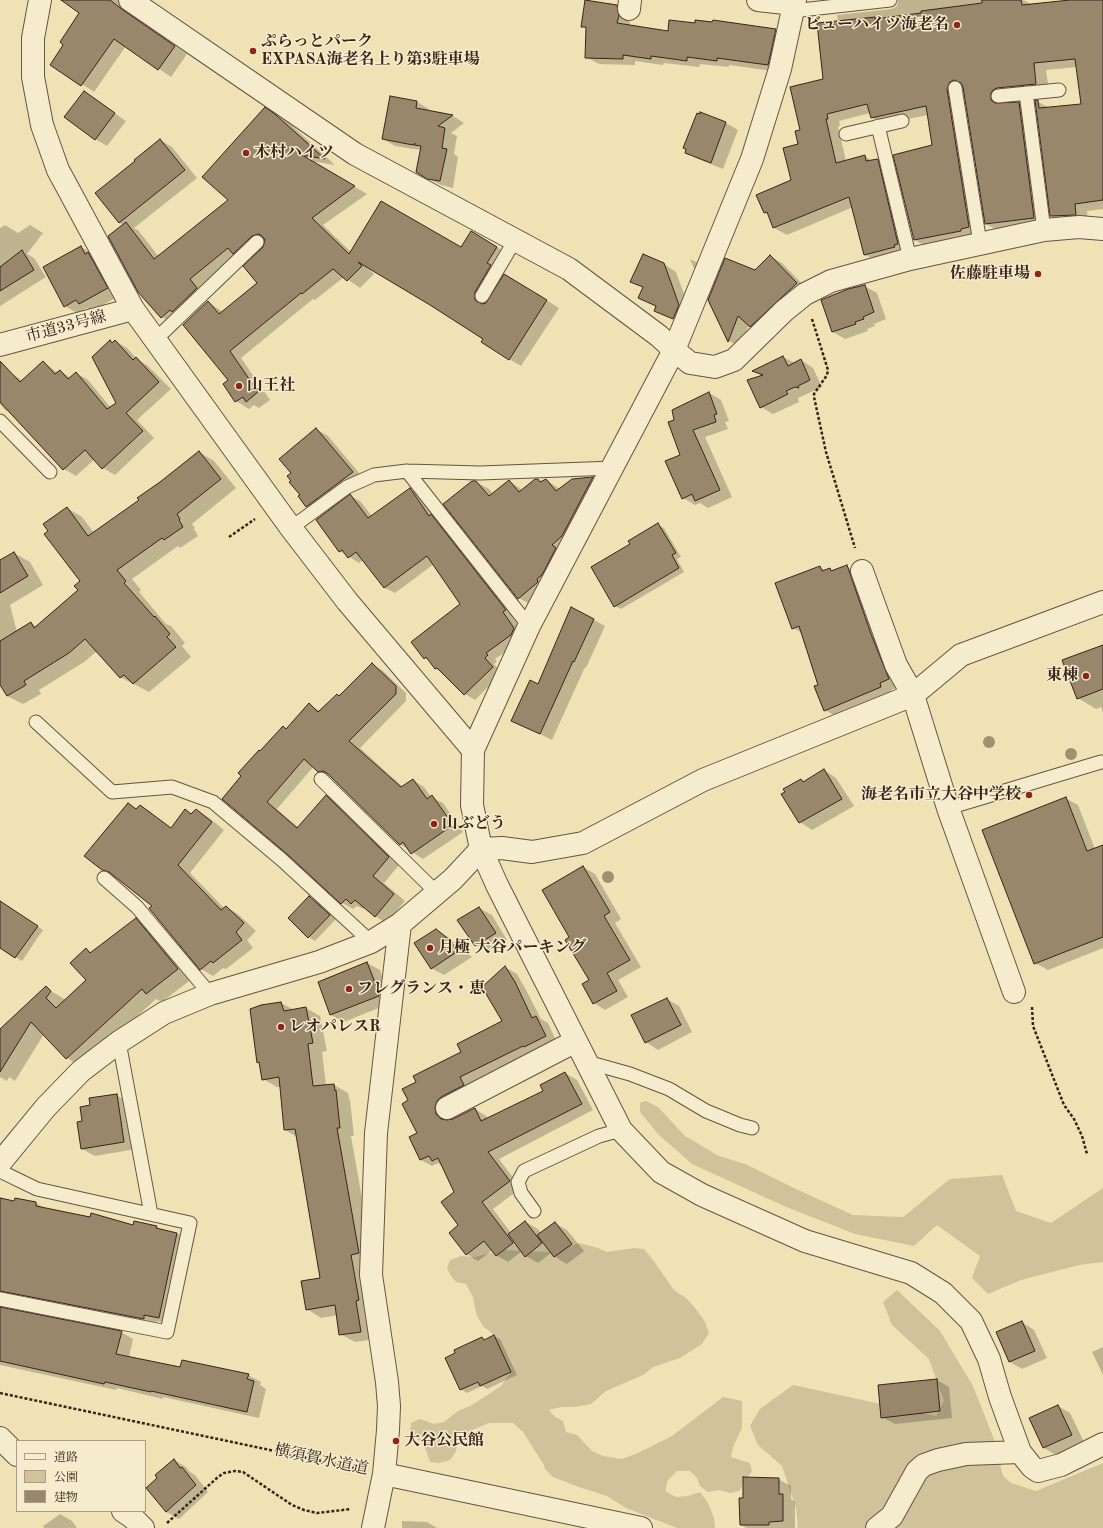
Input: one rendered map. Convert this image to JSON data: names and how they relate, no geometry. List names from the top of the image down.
{
  "streets": {
    "street": ["市道33号線", "横須賀水道道"]
  },
  "places": [
    "ビューハイツ海老名",
    "ぷらっとパーク EXPASA海老名上り第3駐車場",
    "木村ハイツ",
    "佐藤駐車場",
    "山王社",
    "東棟",
    "海老名市立大谷中学校",
    "山ぶどう",
    "月極 大谷パーキング",
    "フレグランス・恵",
    "レオパレスR",
    "大谷公民館"
  ],
  "legend": ["道路", "公園", "建物"]
}
